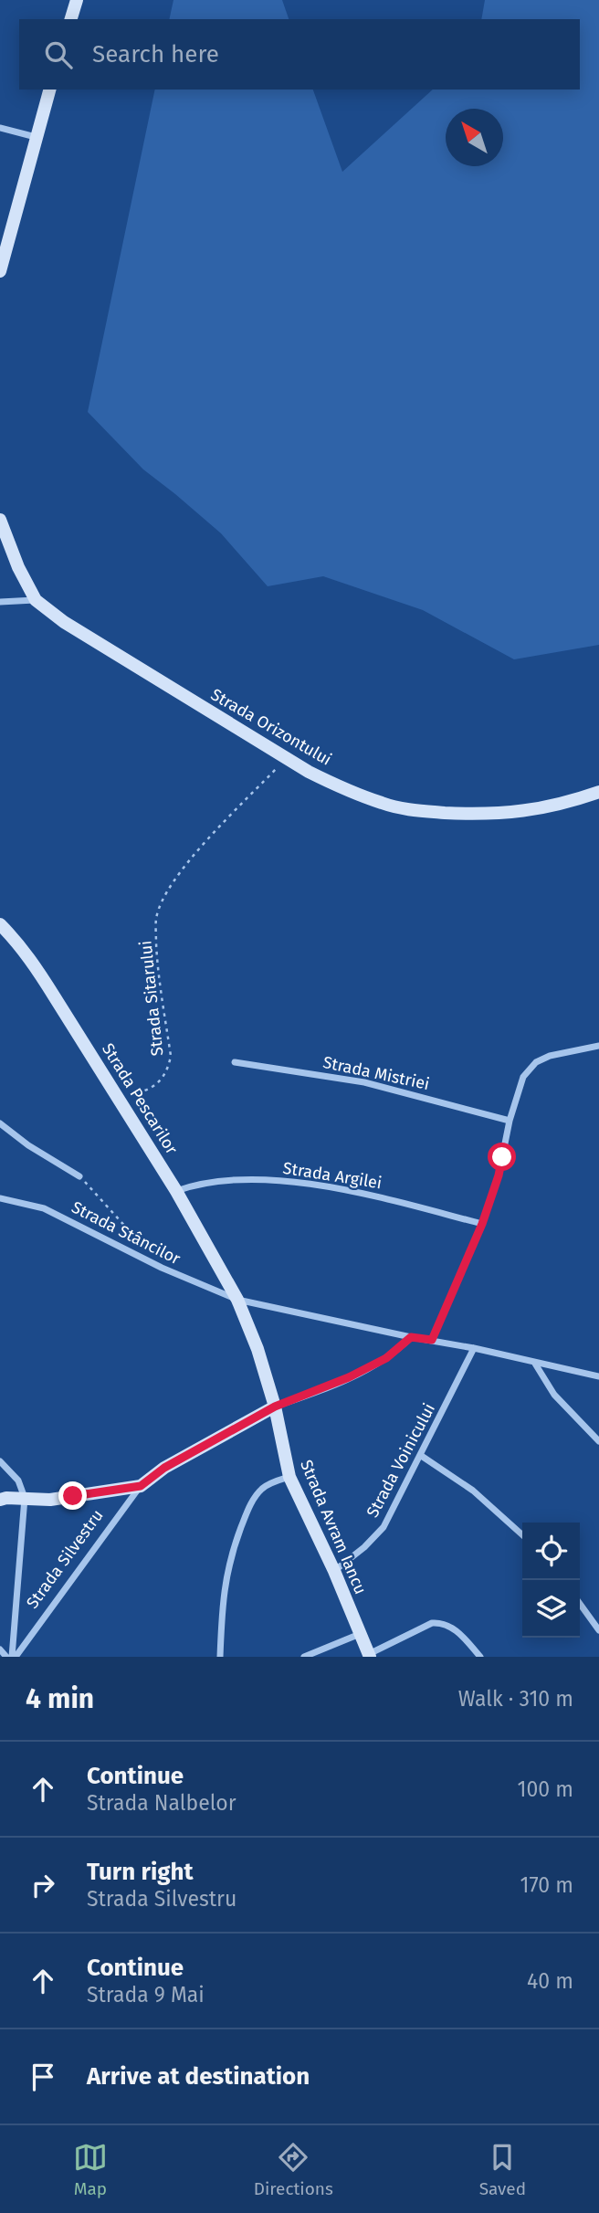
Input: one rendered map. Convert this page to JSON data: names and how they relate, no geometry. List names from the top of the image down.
{
  "streets": {
    "street": [
      "Strada Orizontului",
      "Strada Mistriei",
      "Strada Pescarilor",
      "Strada Argilei",
      "Strada Stâncilor",
      "Strada Voinicului",
      "Strada Avram Iancu",
      "Strada Silvestru"
    ],
    "path": ["Strada Sitarului"]
  },
  "crossings": [
    ["Strada Orizontului", "Strada Sitarului"],
    ["Strada Sitarului", "Strada Pescarilor"],
    ["Strada Pescarilor", "Strada Argilei"],
    ["Strada Pescarilor", "Strada Stâncilor"],
    ["Strada Pescarilor", "Strada Avram Iancu"],
    ["Strada Stâncilor", "Strada Voinicului"],
    ["Strada Stâncilor", "Strada Avram Iancu"],
    ["Strada Stâncilor", "Strada Silvestru"],
    ["Strada Voinicului", "Strada Avram Iancu"],
    ["Strada Avram Iancu", "Strada Silvestru"]
  ],
  "north": "top left",
  "page": {
    "search": "Search here",
    "heading": ["4 min", "Walk · 310 m"],
    "list": [
      ["Continue", "Strada Nalbelor", "100 m"],
      ["Turn right", "Strada Silvestru", "170 m"],
      ["Continue", "Strada 9 Mai", "40 m"],
      "Arrive at destination"
    ],
    "nav": ["Map", "Directions", "Saved"]
  }
}
